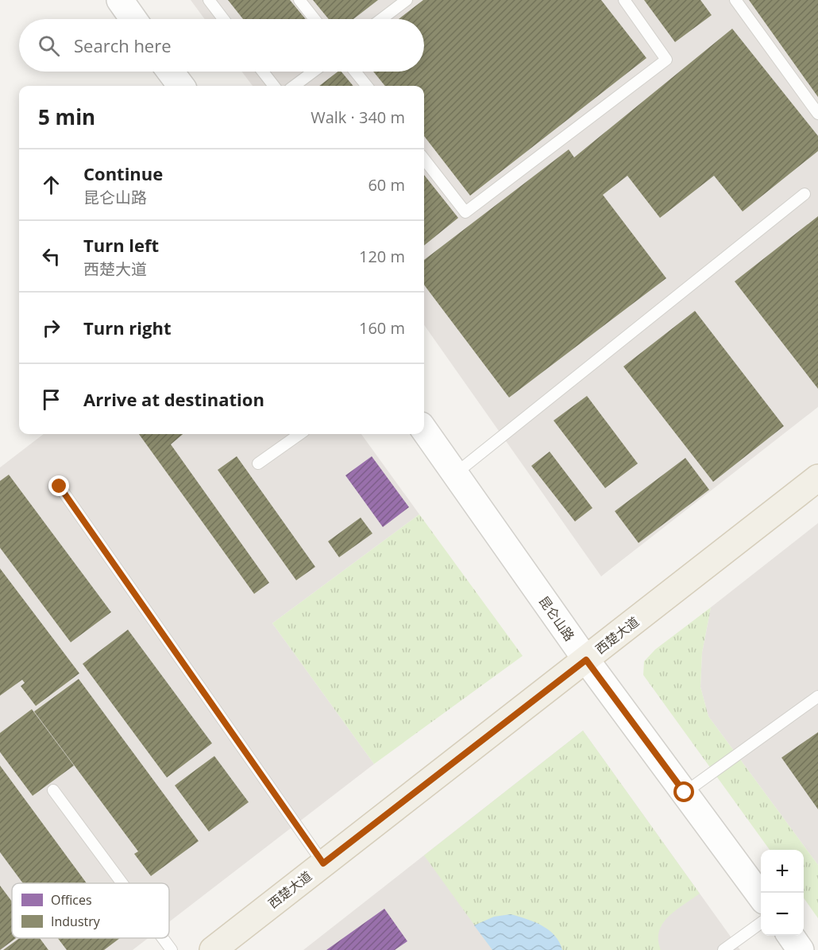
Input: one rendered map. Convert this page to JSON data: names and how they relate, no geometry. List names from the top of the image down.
{
  "streets": {
    "main road": ["西楚大道"],
    "street": ["昆仑山路"]
  },
  "crossings": [
    ["昆仑山路", "西楚大道"]
  ],
  "legend": ["Offices", "Industry"],
  "page": {
    "search": "Search here",
    "heading": ["5 min", "Walk · 340 m"],
    "list": [
      ["Continue", "昆仑山路", "60 m"],
      ["Turn left", "西楚大道", "120 m"],
      ["Turn right", "160 m"],
      "Arrive at destination"
    ],
    "map_buttons": ["+", "−"]
  }
}
